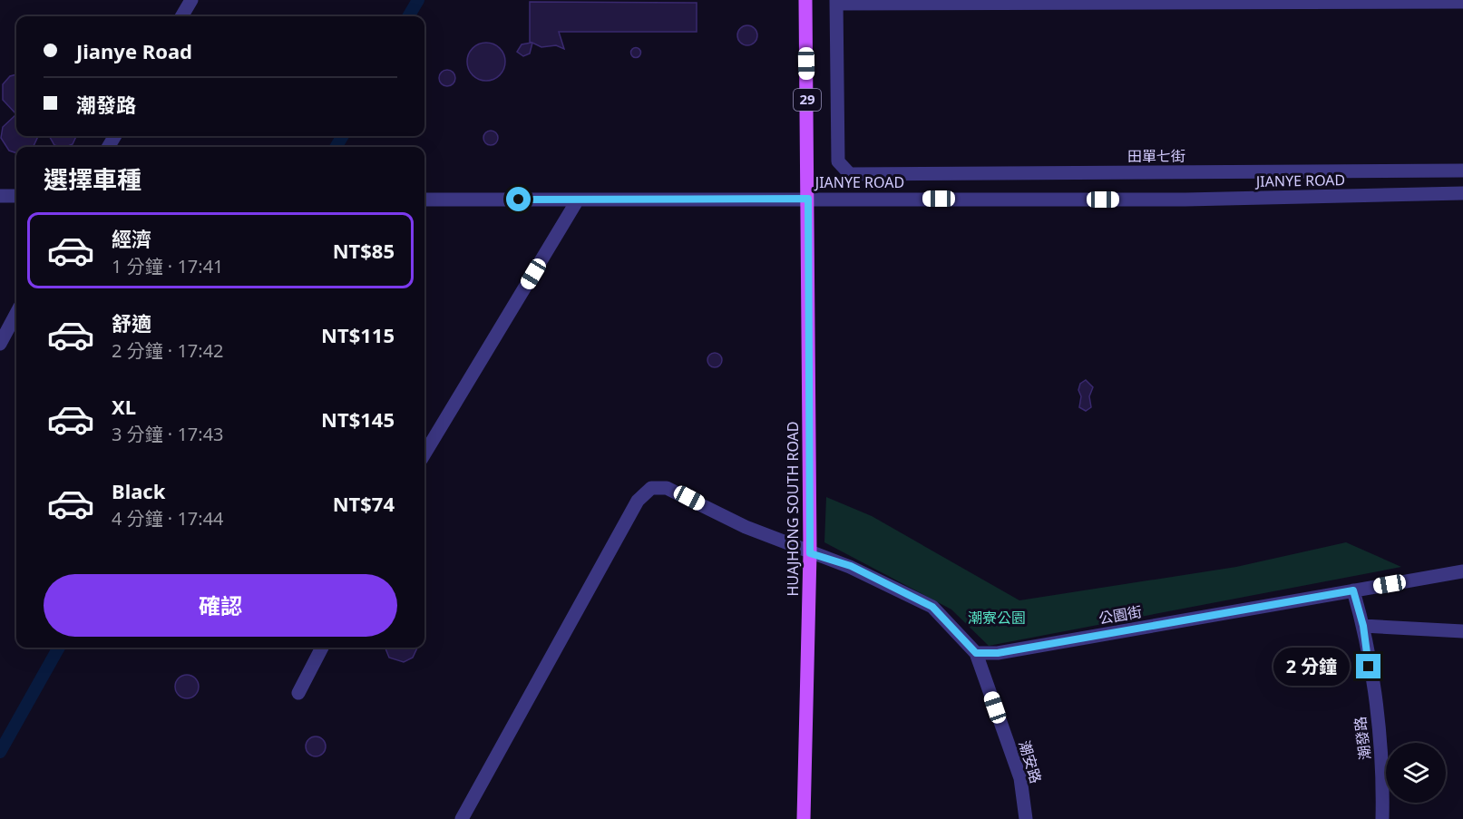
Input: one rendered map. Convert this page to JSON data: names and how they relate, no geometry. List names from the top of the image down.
{
  "streets": {
    "main road": ["29", "HUAJHONG SOUTH ROAD"],
    "street": [
      "田單七街",
      "JIANYE ROAD",
      "公園街",
      "潮發路",
      "潮安路"
    ]
  },
  "crossings": [
    ["29", "JIANYE ROAD"],
    ["29", "HUAJHONG SOUTH ROAD"],
    ["JIANYE ROAD", "HUAJHONG SOUTH ROAD"],
    ["公園街", "潮發路"],
    ["公園街", "潮安路"]
  ],
  "parks": ["潮寮公園"],
  "page": {
    "banner": ["Jianye Road", "潮發路"],
    "heading": "選擇車種",
    "list": [
      {
        "name": "經濟",
        "note": "1 分鐘 · 17:41",
        "value": "NT$85"
      },
      {
        "name": "舒適",
        "note": "2 分鐘 · 17:42",
        "value": "NT$115"
      },
      {
        "name": "XL",
        "note": "3 分鐘 · 17:43",
        "value": "NT$145"
      },
      {
        "name": "Black",
        "note": "4 分鐘 · 17:44",
        "value": "NT$74"
      }
    ],
    "buttons": "確認",
    "bubble": "2 分鐘"
  }
}
